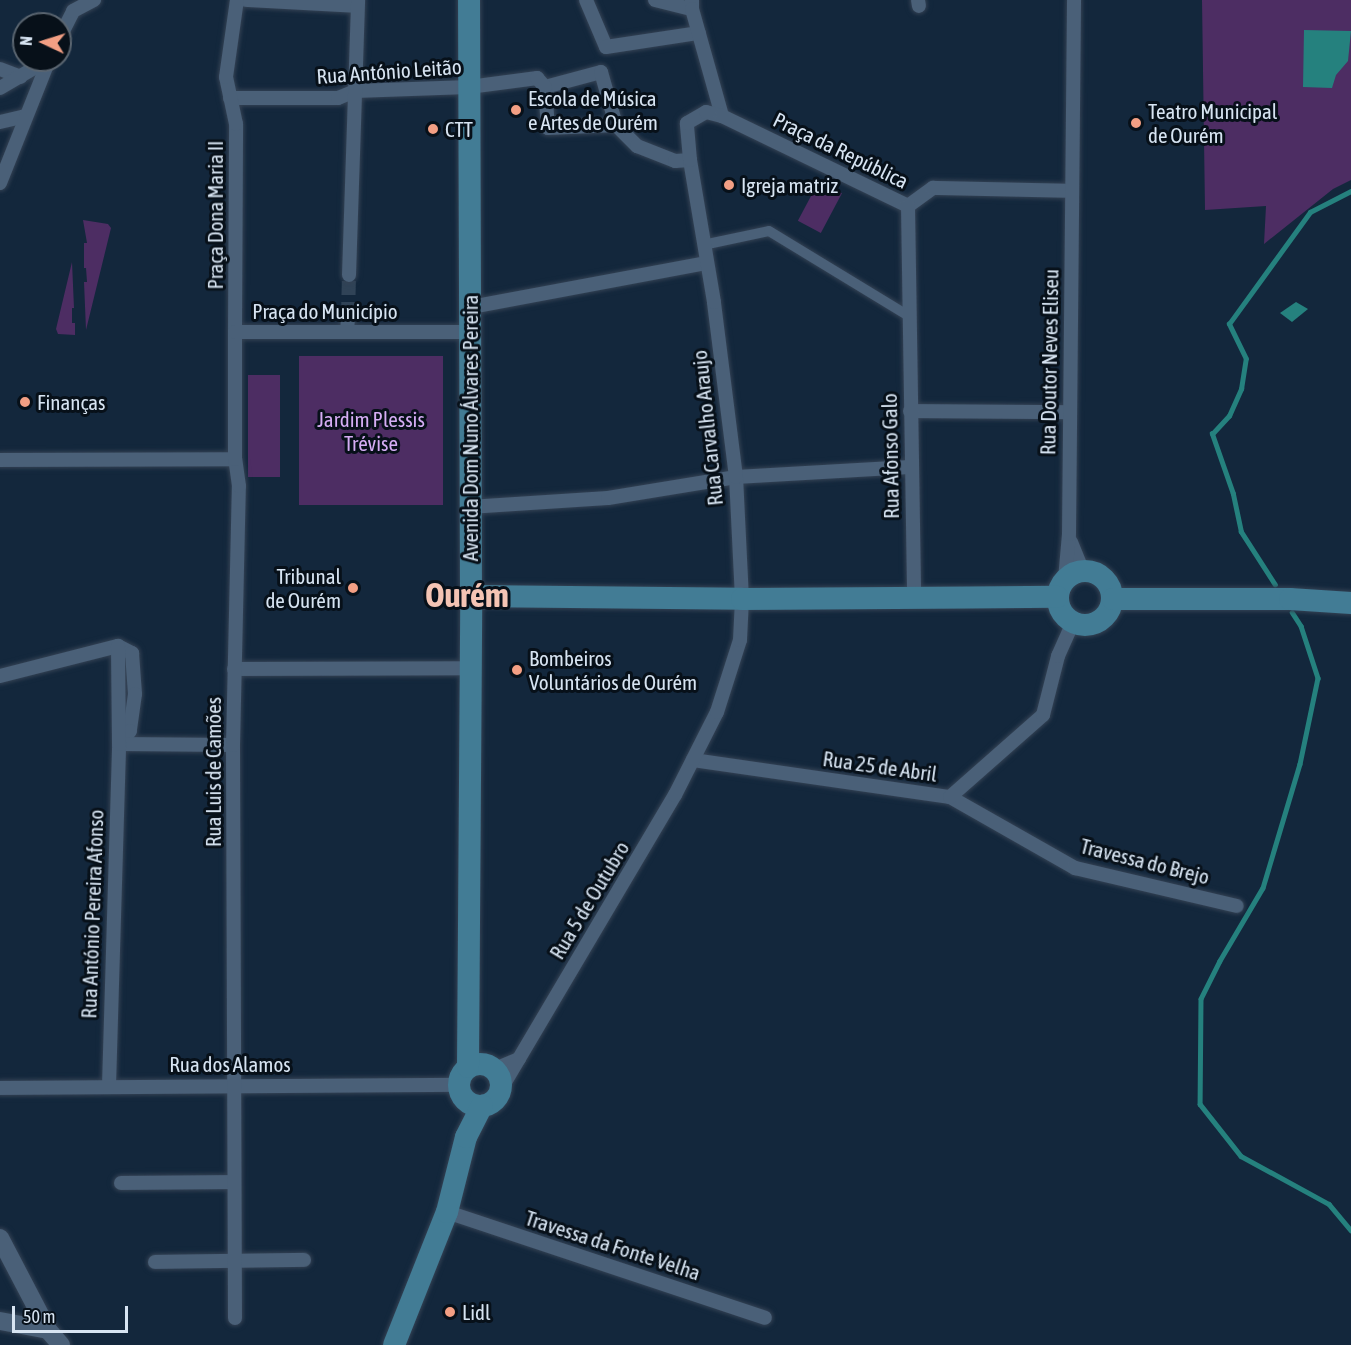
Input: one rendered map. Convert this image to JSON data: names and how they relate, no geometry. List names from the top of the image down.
{
  "streets": {
    "main road": ["Avenida Dom Nuno Álvares Pereira"],
    "street": [
      "Rua António Leitão",
      "Praça da República",
      "Praça Dona Maria II",
      "Praça do Município",
      "Rua Doutor Neves Eliseu",
      "Rua Carvalho Araujo",
      "Rua Afonso Galo",
      "Rua 25 de Abril",
      "Rua Luis de Camões",
      "Travessa do Brejo",
      "Rua 5 de Outubro",
      "Rua António Pereira Afonso",
      "Rua dos Alamos",
      "Travessa da Fonte Velha"
    ]
  },
  "crossings": [
    ["Rua António Leitão", "Praça Dona Maria II"],
    ["Rua António Leitão", "Avenida Dom Nuno Álvares Pereira"],
    ["Praça da República", "Rua Carvalho Araujo"],
    ["Praça da República", "Rua Afonso Galo"],
    ["Praça Dona Maria II", "Praça do Município"],
    ["Praça do Município", "Avenida Dom Nuno Álvares Pereira"],
    ["Praça do Município", "Rua Luis de Camões"],
    ["Rua Doutor Neves Eliseu", "Rua 25 de Abril"],
    ["Avenida Dom Nuno Álvares Pereira", "Rua 5 de Outubro"],
    ["Avenida Dom Nuno Álvares Pereira", "Rua dos Alamos"],
    ["Rua Carvalho Araujo", "Rua 25 de Abril"],
    ["Rua Carvalho Araujo", "Rua 5 de Outubro"],
    ["Rua 25 de Abril", "Travessa do Brejo"],
    ["Rua 25 de Abril", "Rua 5 de Outubro"],
    ["Rua Luis de Camões", "Rua dos Alamos"],
    ["Rua 5 de Outubro", "Rua dos Alamos"],
    ["Rua António Pereira Afonso", "Rua dos Alamos"]
  ],
  "districts": ["Ourém"],
  "parks": ["Jardim Plessis Trévise"],
  "places": [
    "Escola de Música e Artes de Ourém",
    "Teatro Municipal de Ourém",
    "CTT",
    "Igreja matriz",
    "Finanças",
    "Tribunal de Ourém",
    "Bombeiros Voluntários de Ourém",
    "Lidl"
  ],
  "scale_bar": "50 m",
  "north": "left"
}
